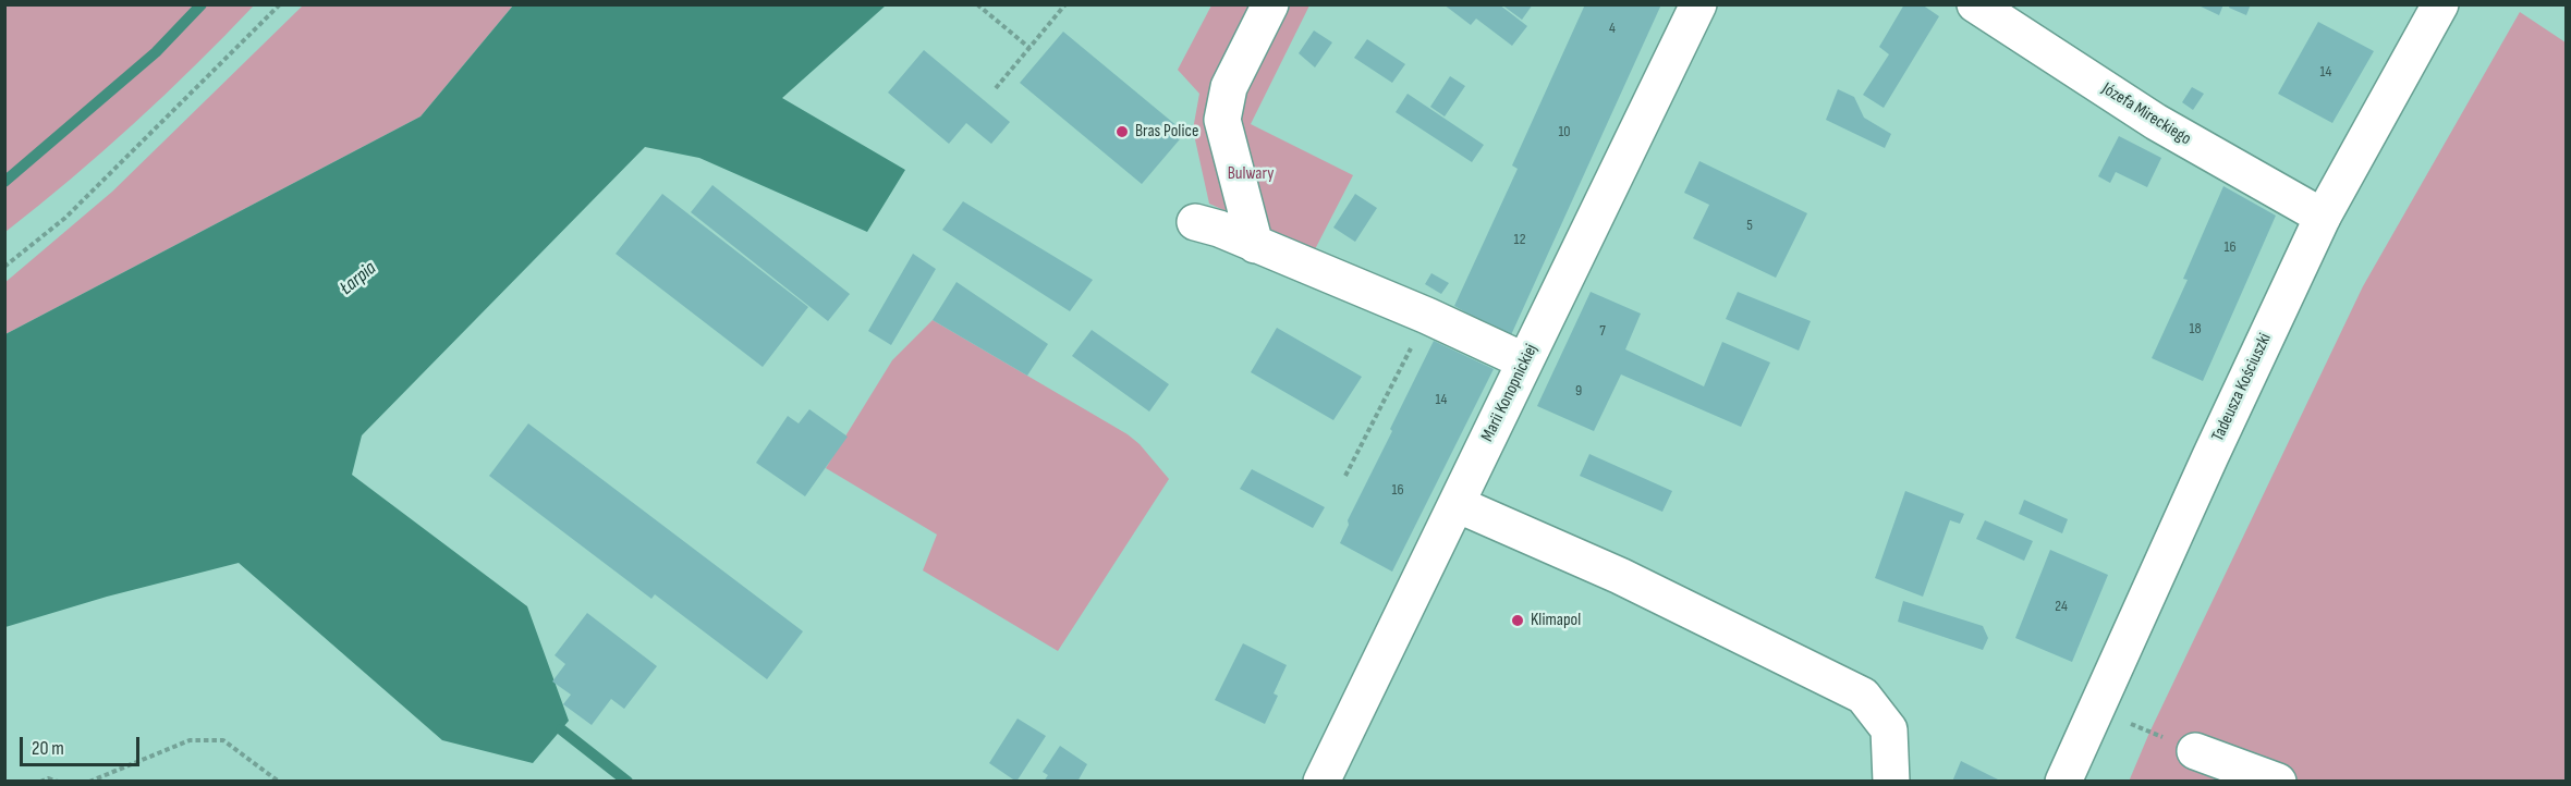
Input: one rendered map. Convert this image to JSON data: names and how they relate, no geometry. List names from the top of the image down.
{
  "streets": {
    "street": ["Józefa Mireckiego", "Tadeusza Kościuszki", "Marii Konopnickiej"]
  },
  "crossings": [
    ["Józefa Mireckiego", "Tadeusza Kościuszki"]
  ],
  "water": ["Łarpia"],
  "parks": ["Bulwary"],
  "places": ["Bras Police", "Klimapol"],
  "house_numbers": [
    "4",
    "14",
    "10",
    "5",
    "12",
    "16",
    "18",
    "7",
    "9",
    "14",
    "16",
    "24"
  ],
  "scale_bar": "20 m"
}
